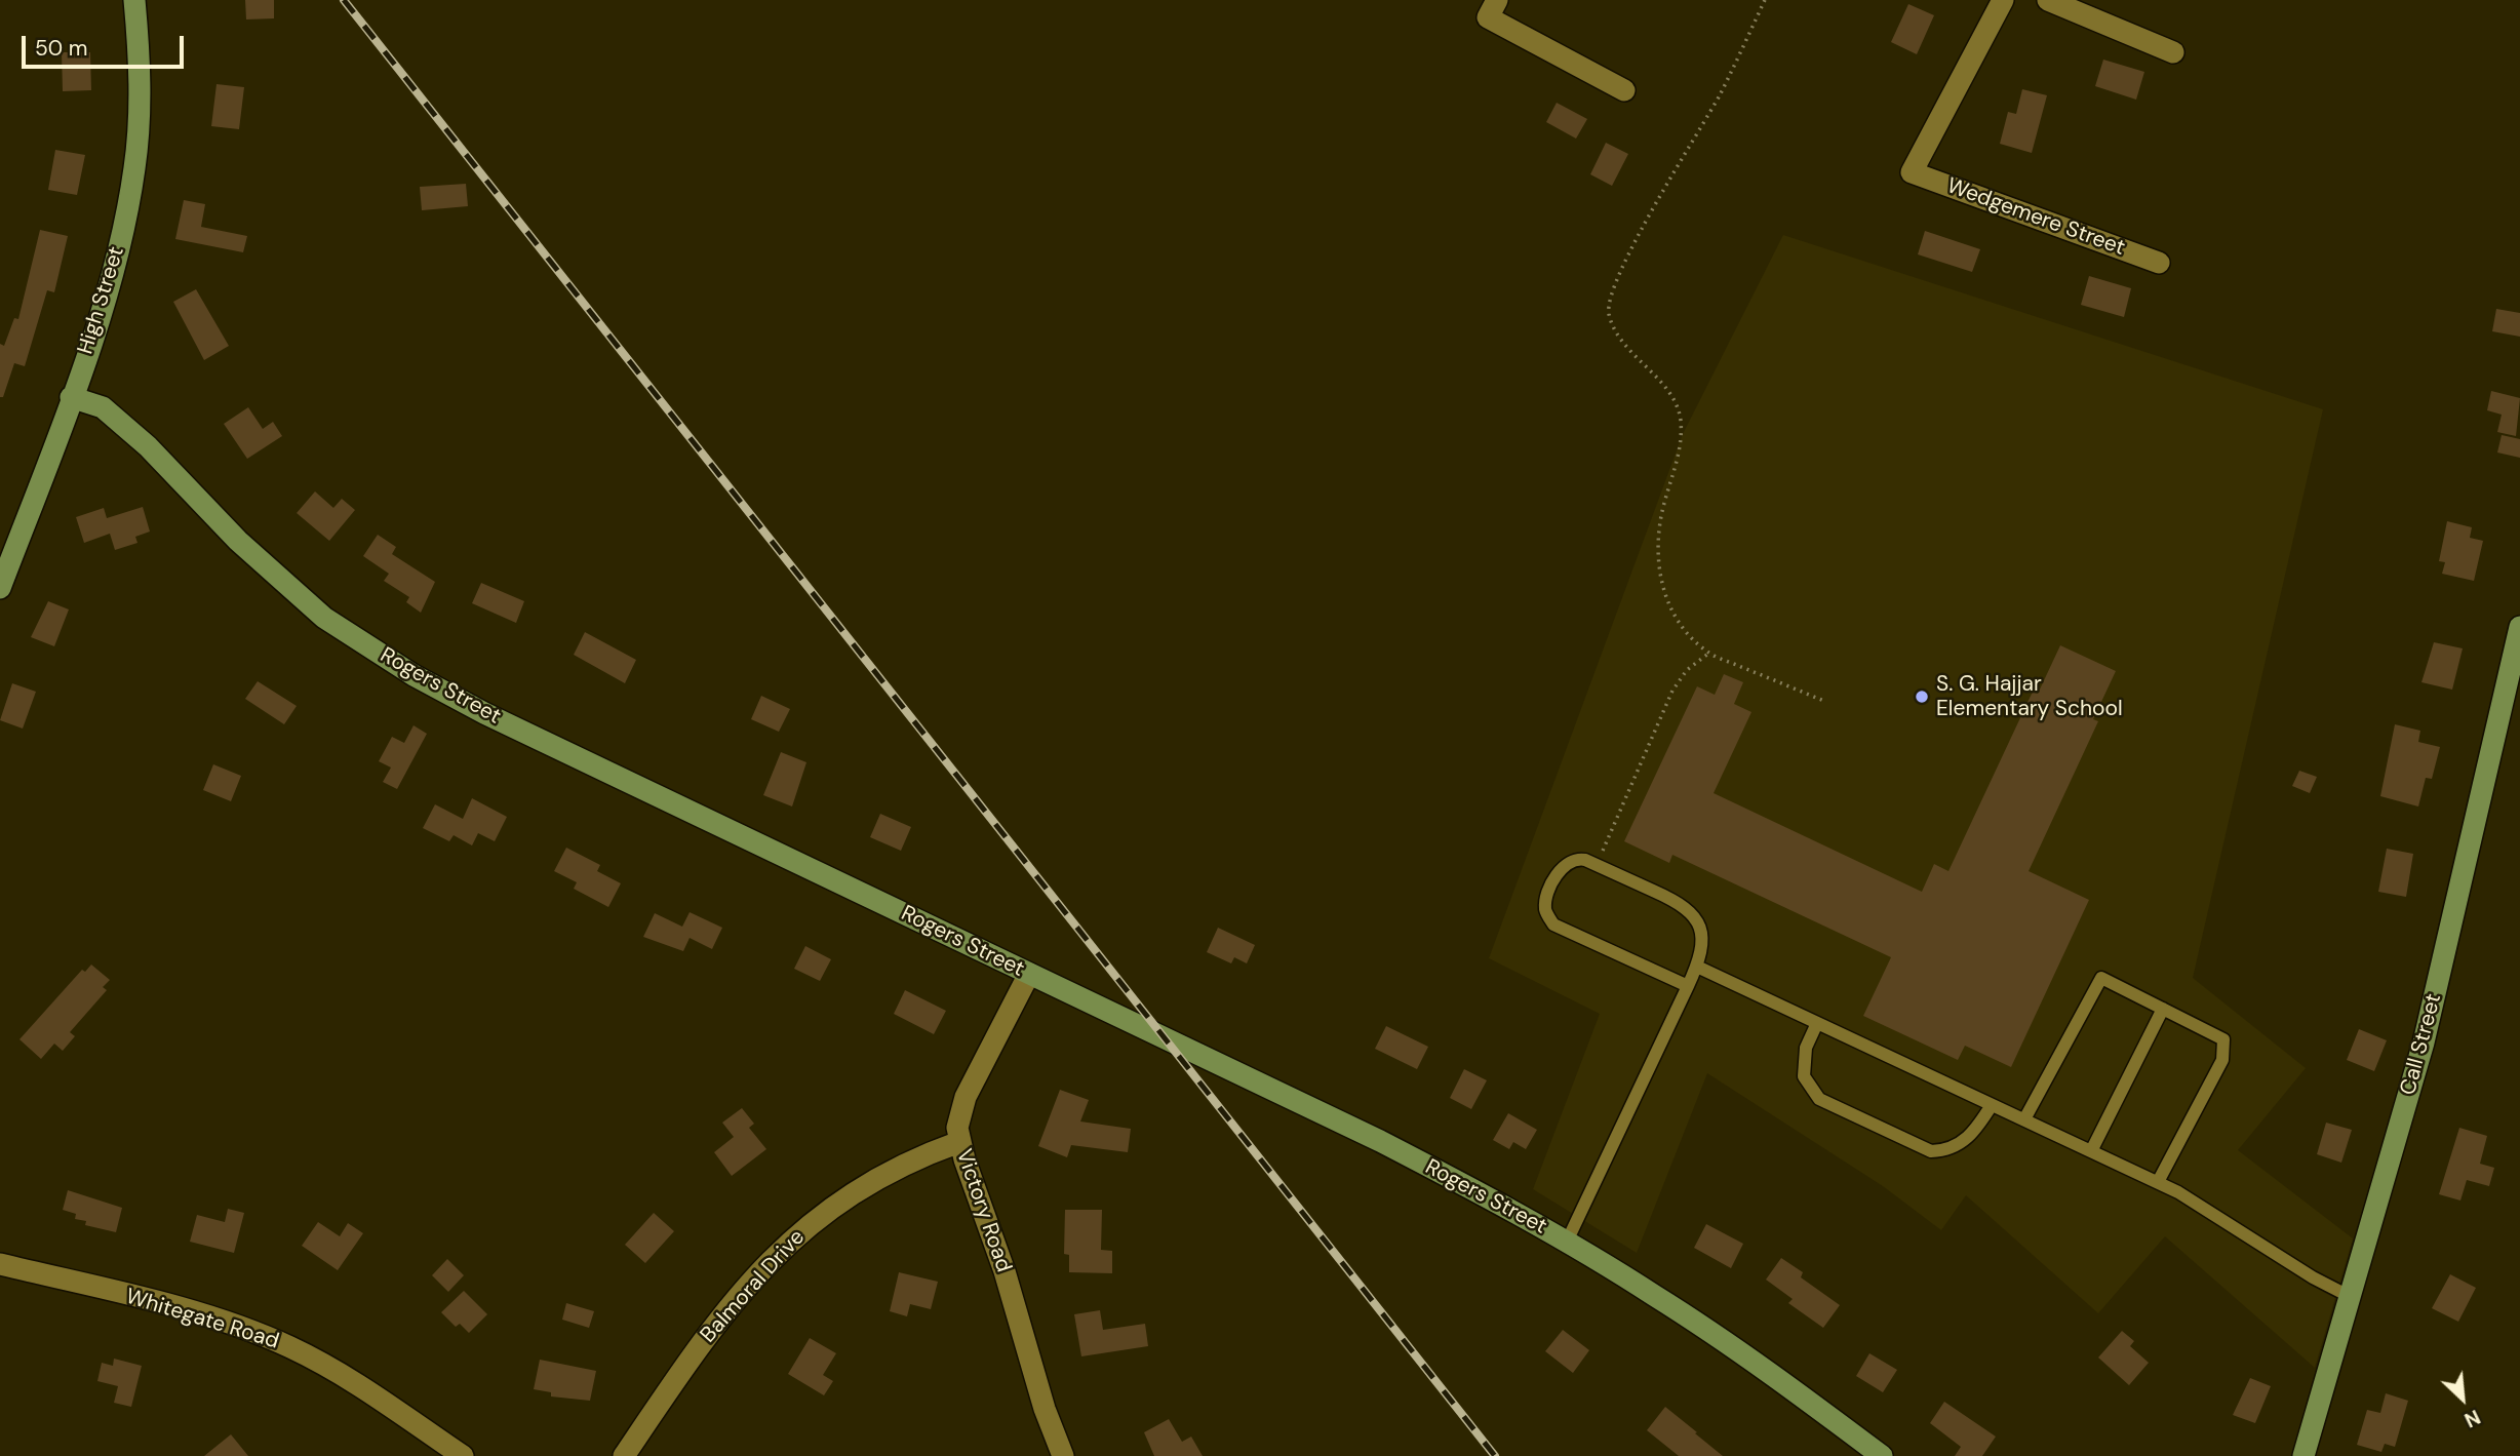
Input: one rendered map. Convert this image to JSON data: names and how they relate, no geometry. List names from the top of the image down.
{
  "streets": {
    "main road": ["High Street", "Rogers Street", "Call Street"],
    "street": [
      "Wedgemere Street",
      "Victory Road",
      "Balmoral Drive",
      "Whitegate Road"
    ]
  },
  "crossings": [
    ["High Street", "Rogers Street"],
    ["Rogers Street", "Victory Road"],
    ["Victory Road", "Balmoral Drive"]
  ],
  "places": ["S. G. Hajjar Elementary School"],
  "scale_bar": "50 m",
  "north": "bottom right"
}
